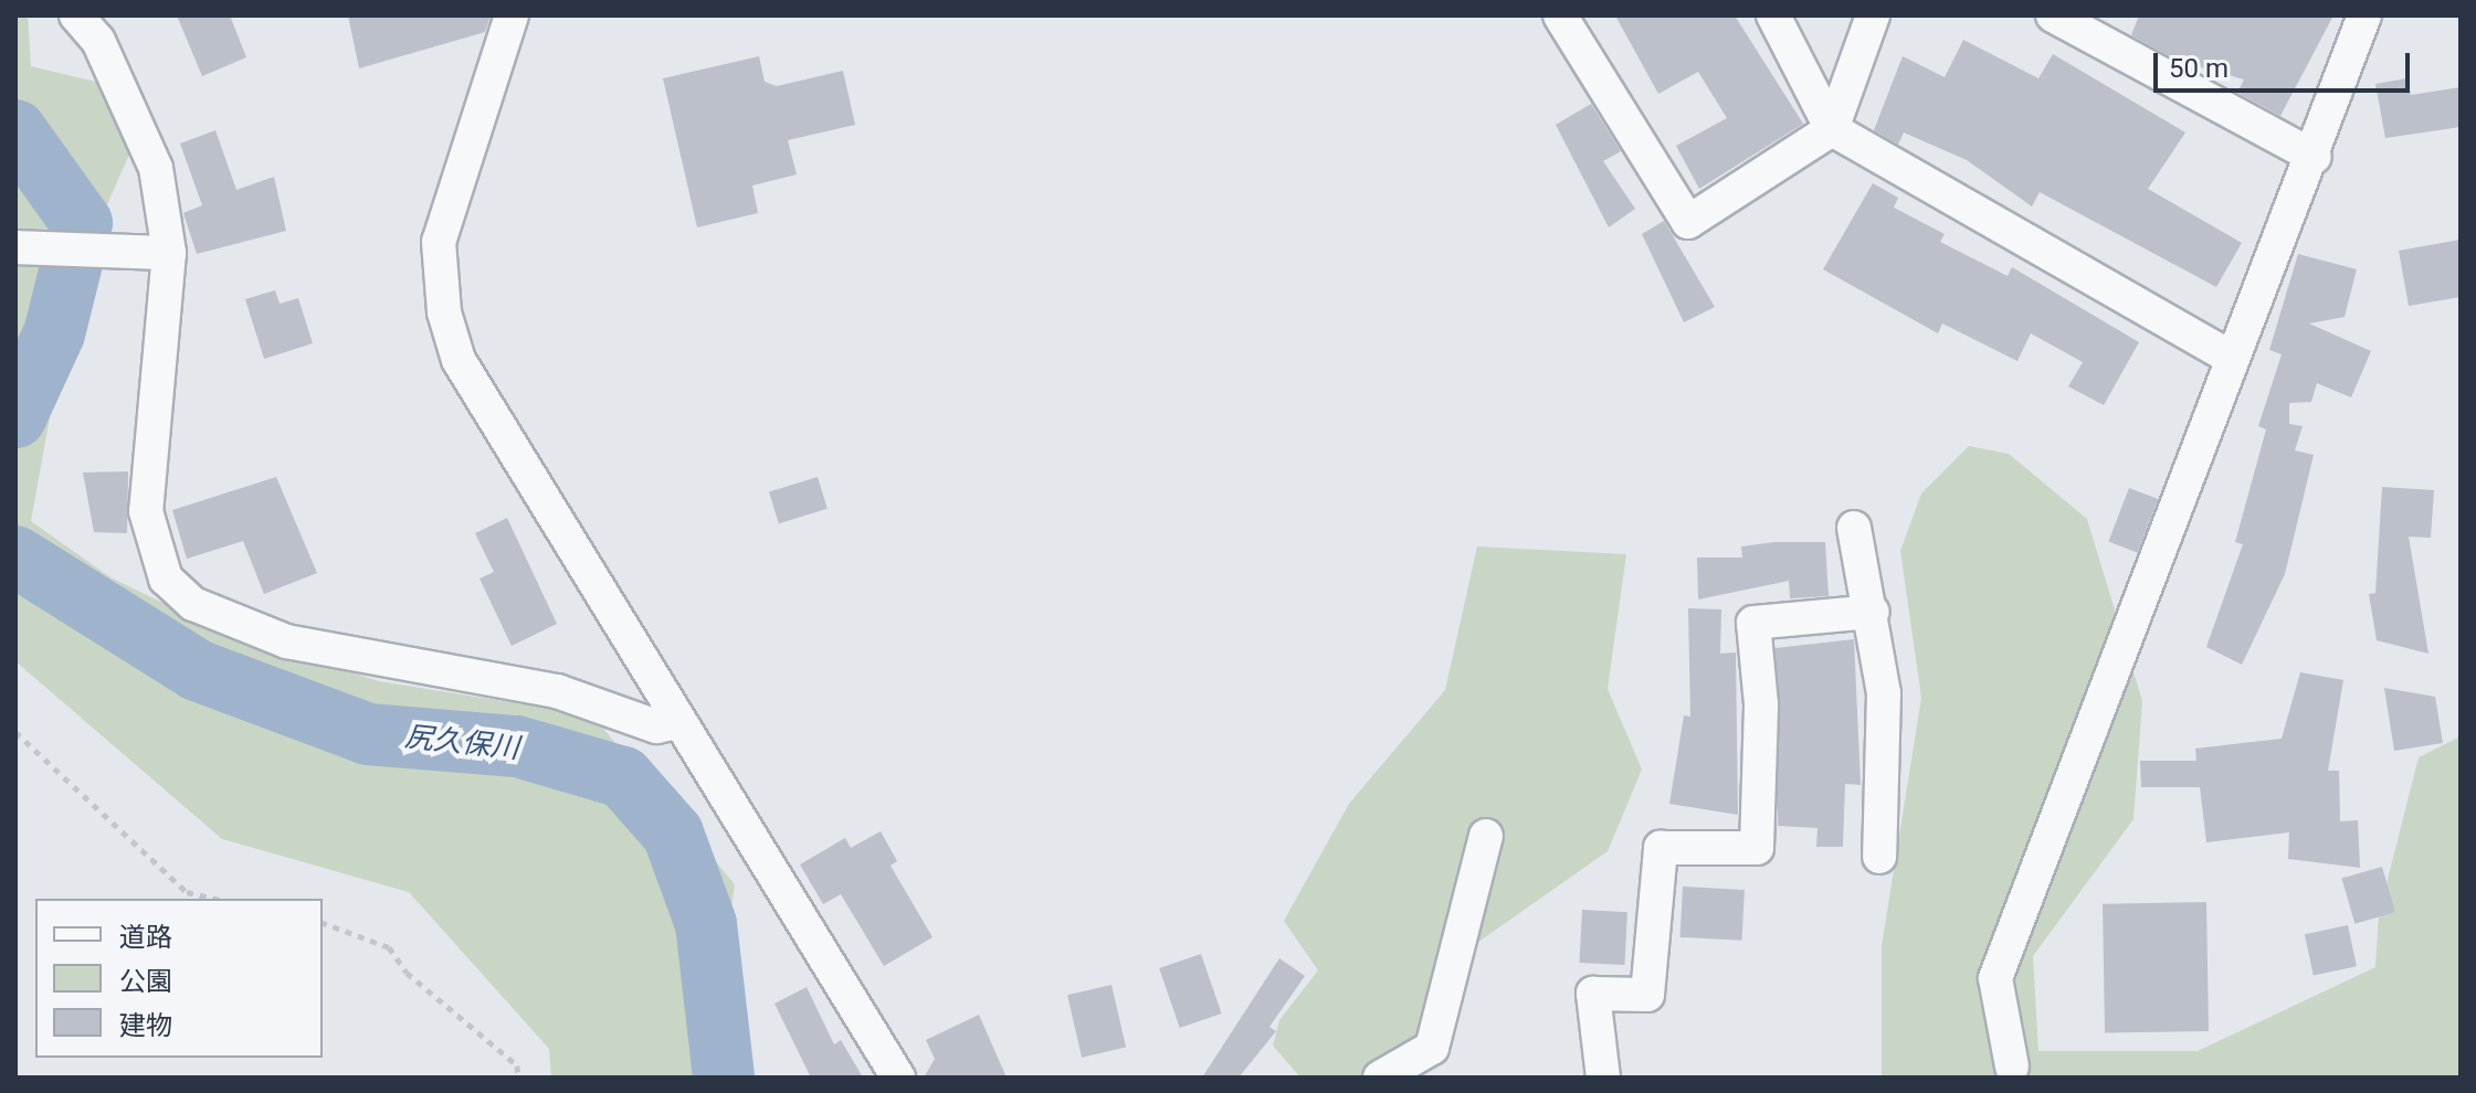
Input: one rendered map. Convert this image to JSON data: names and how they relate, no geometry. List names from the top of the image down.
{
  "water": ["尻久保川"],
  "legend": ["道路", "公園", "建物"],
  "scale_bar": "50 m"
}
